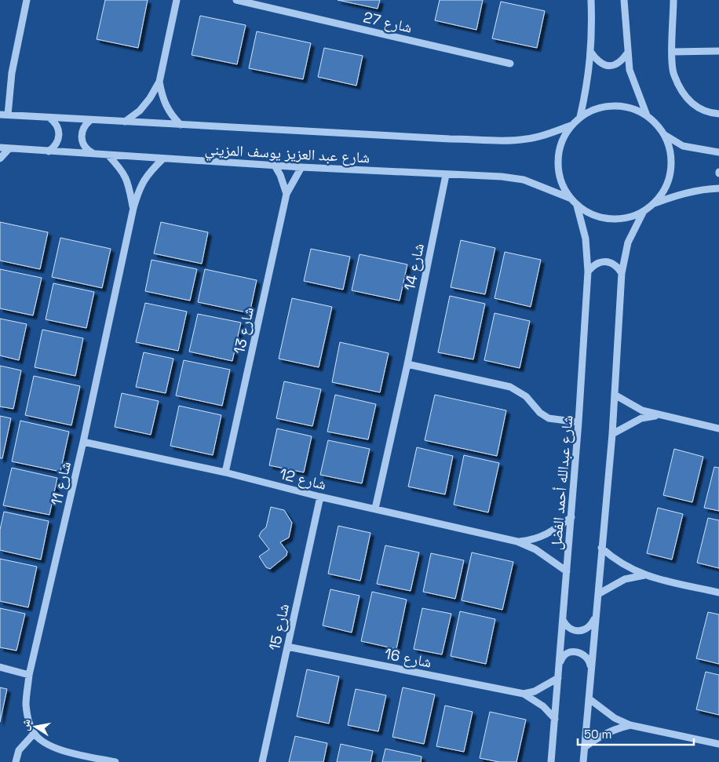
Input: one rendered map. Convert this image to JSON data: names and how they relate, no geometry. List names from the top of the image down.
{
  "streets": {
    "street": [
      "شارع 27",
      "شارع عبد العزيز يوسف المزيني",
      "شارع 14",
      "شارع 13",
      "شارع 12",
      "شارع عبدالله أحمد الفضل",
      "شارع 11",
      "شارع 15",
      "شارع 16"
    ]
  },
  "crossings": [
    ["شارع عبد العزيز يوسف المزيني", "شارع 14"],
    ["شارع عبد العزيز يوسف المزيني", "شارع 13"],
    ["شارع عبد العزيز يوسف المزيني", "شارع عبدالله أحمد الفضل"],
    ["شارع عبد العزيز يوسف المزيني", "شارع 11"],
    ["شارع 14", "شارع 12"],
    ["شارع 13", "شارع 12"],
    ["شارع 12", "شارع عبدالله أحمد الفضل"],
    ["شارع 12", "شارع 11"],
    ["شارع 12", "شارع 15"],
    ["شارع عبدالله أحمد الفضل", "شارع 16"],
    ["شارع 15", "شارع 16"]
  ],
  "scale_bar": "50 m",
  "north": "left"
}
